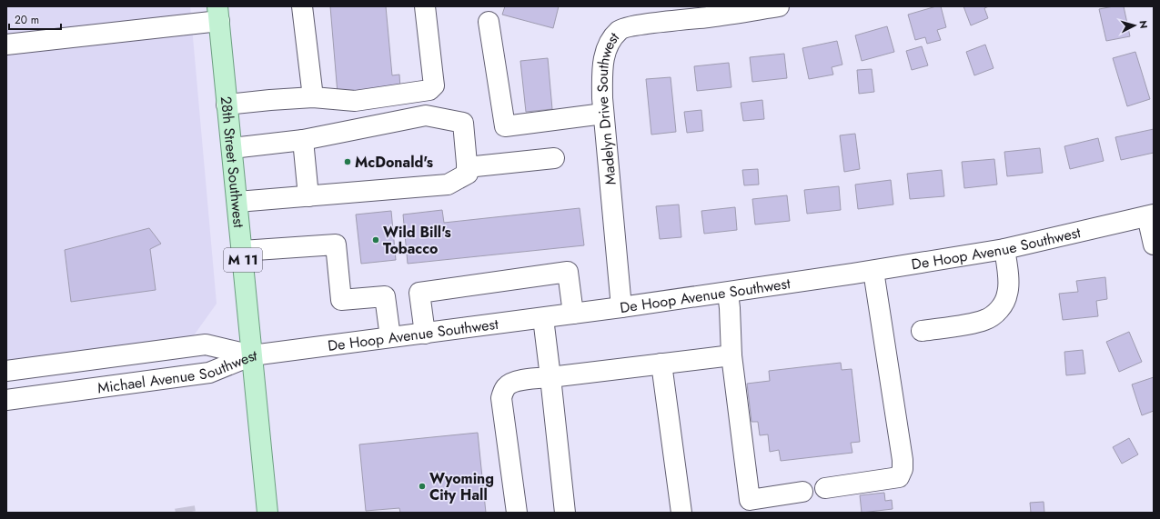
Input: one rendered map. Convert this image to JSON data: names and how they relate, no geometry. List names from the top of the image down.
{
  "streets": {
    "main road": ["28th Street Southwest", "M 11"],
    "street": ["Madelyn Drive Southwest", "De Hoop Avenue Southwest", "Michael Avenue Southwest"]
  },
  "crossings": [
    ["Madelyn Drive Southwest", "De Hoop Avenue Southwest"],
    ["28th Street Southwest", "De Hoop Avenue Southwest"],
    ["28th Street Southwest", "Michael Avenue Southwest"],
    ["De Hoop Avenue Southwest", "Michael Avenue Southwest"]
  ],
  "places": ["McDonald's", "Wild Bill's Tobacco", "Wyoming City Hall"],
  "scale_bar": "20 m",
  "north": "right"
}
